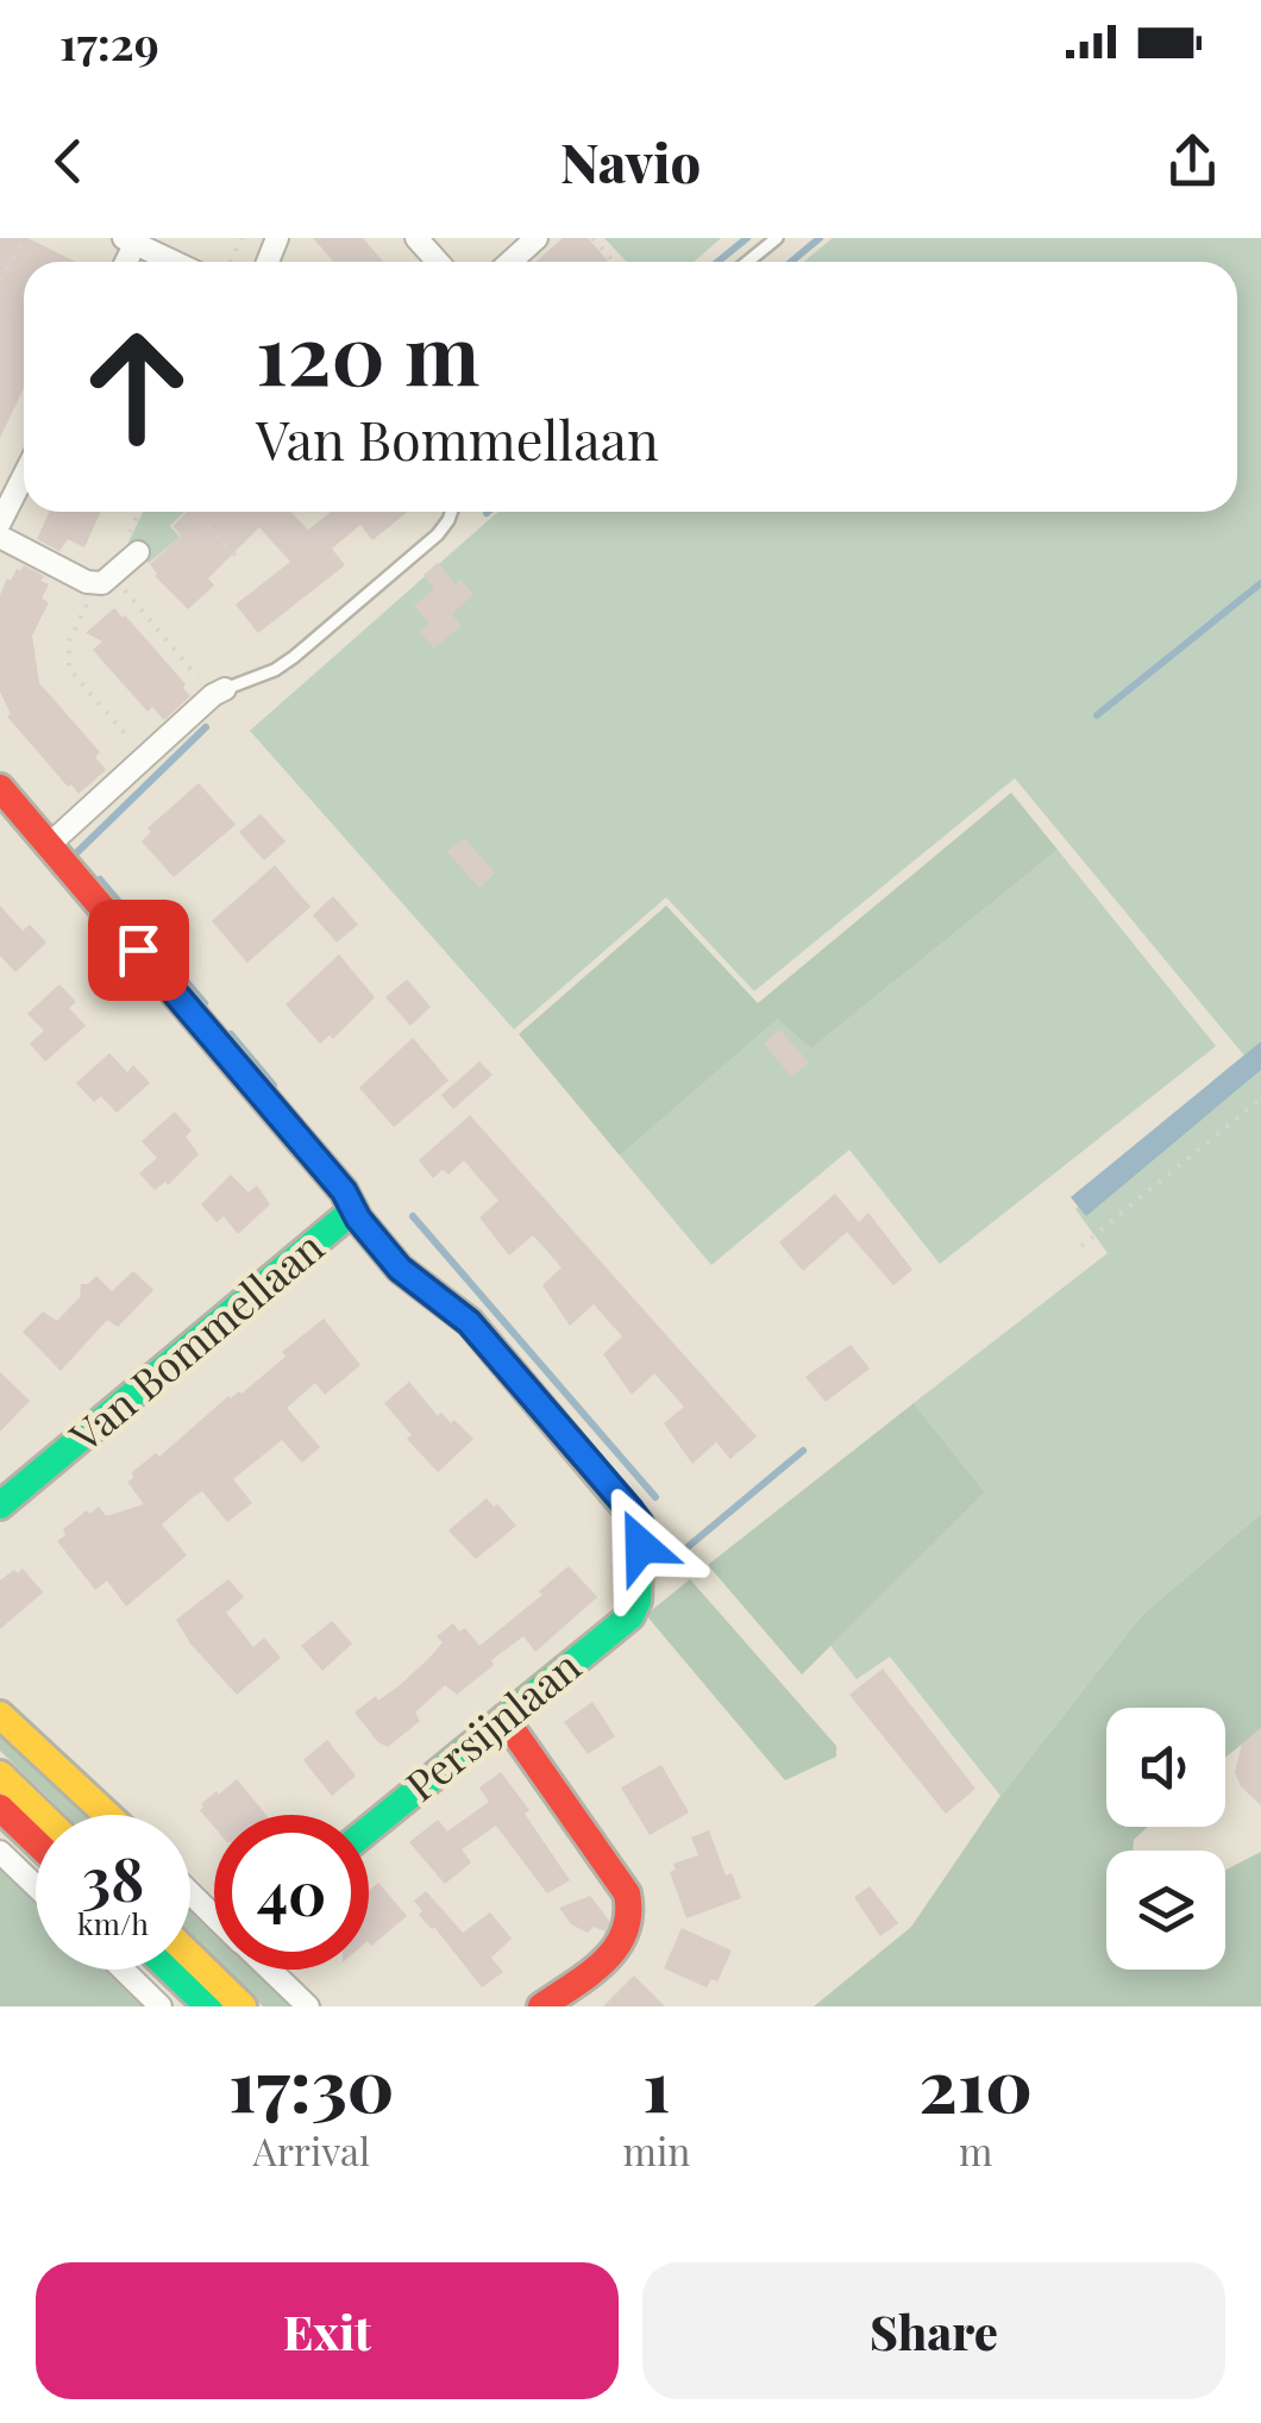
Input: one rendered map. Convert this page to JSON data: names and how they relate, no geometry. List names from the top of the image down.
{
  "streets": {
    "street": ["Van Bommellaan", "Persijnlaan"]
  },
  "crossings": [
    ["Van Bommellaan", "Persijnlaan"]
  ],
  "page": {
    "status": "17:29",
    "header": "Navio",
    "turn": ["120 m", "Van Bommellaan"],
    "speed": "38 km/h",
    "limit": "40",
    "eta": [
      "17:30",
      "Arrival",
      "1",
      "min",
      "210",
      "m"
    ],
    "buttons": ["Exit", "Share"]
  }
}
